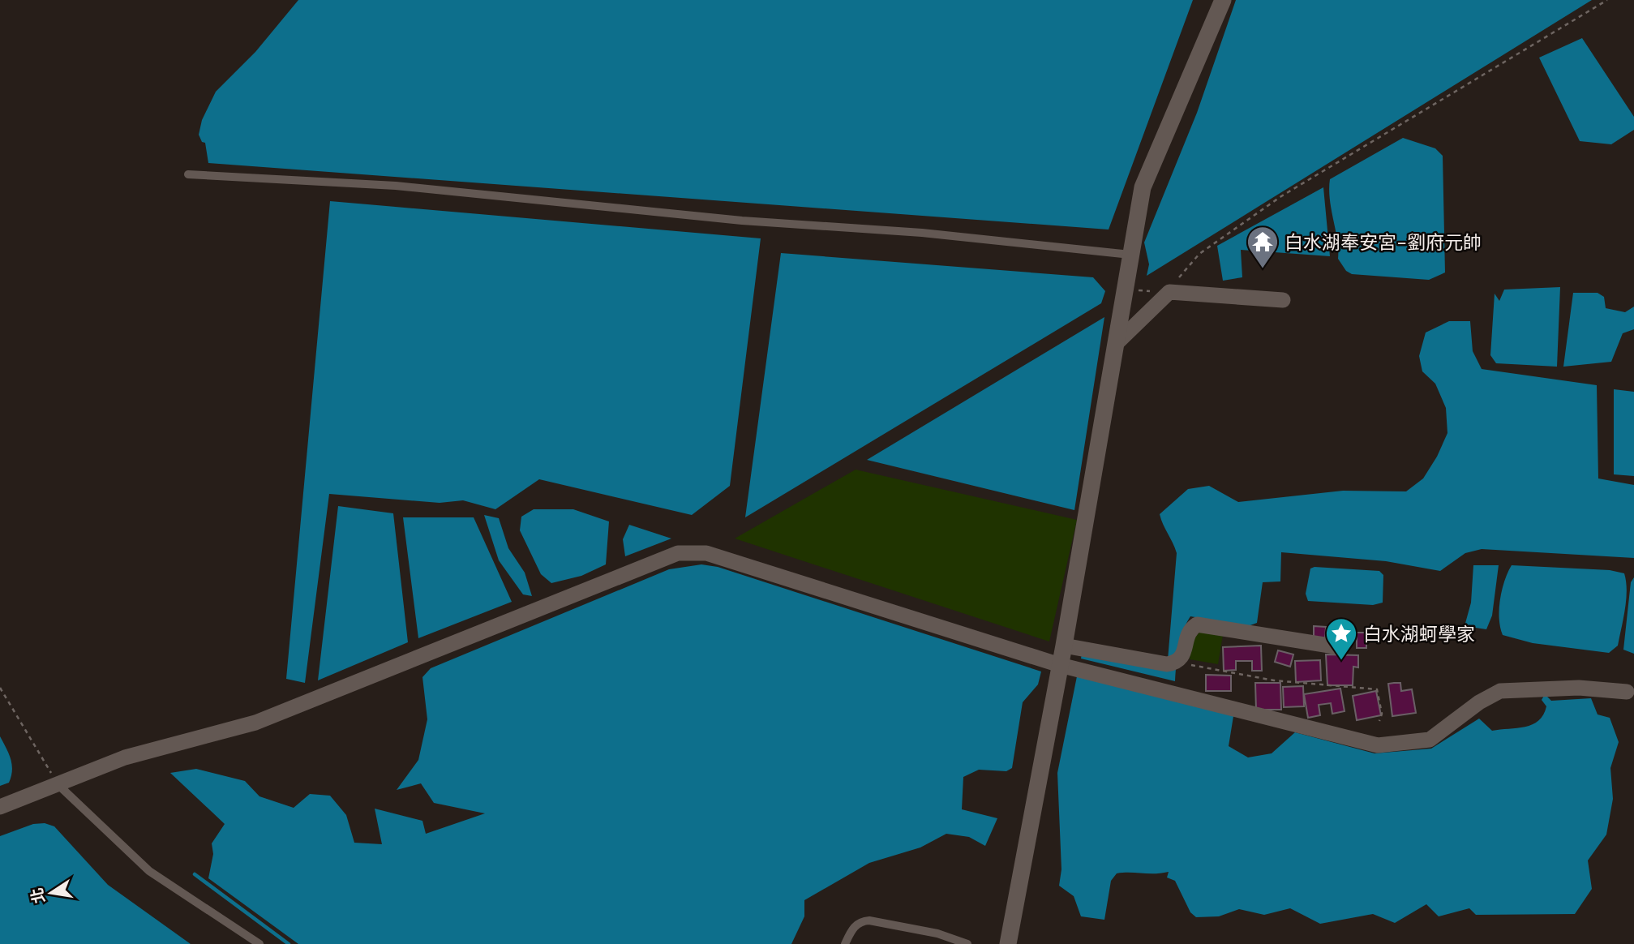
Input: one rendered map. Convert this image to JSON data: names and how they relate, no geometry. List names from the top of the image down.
{
  "places": {
    "temple": ["白水湖奉安宮-劉府元帥"],
    "place": ["白水湖蚵學家"]
  },
  "north": "left"
}
